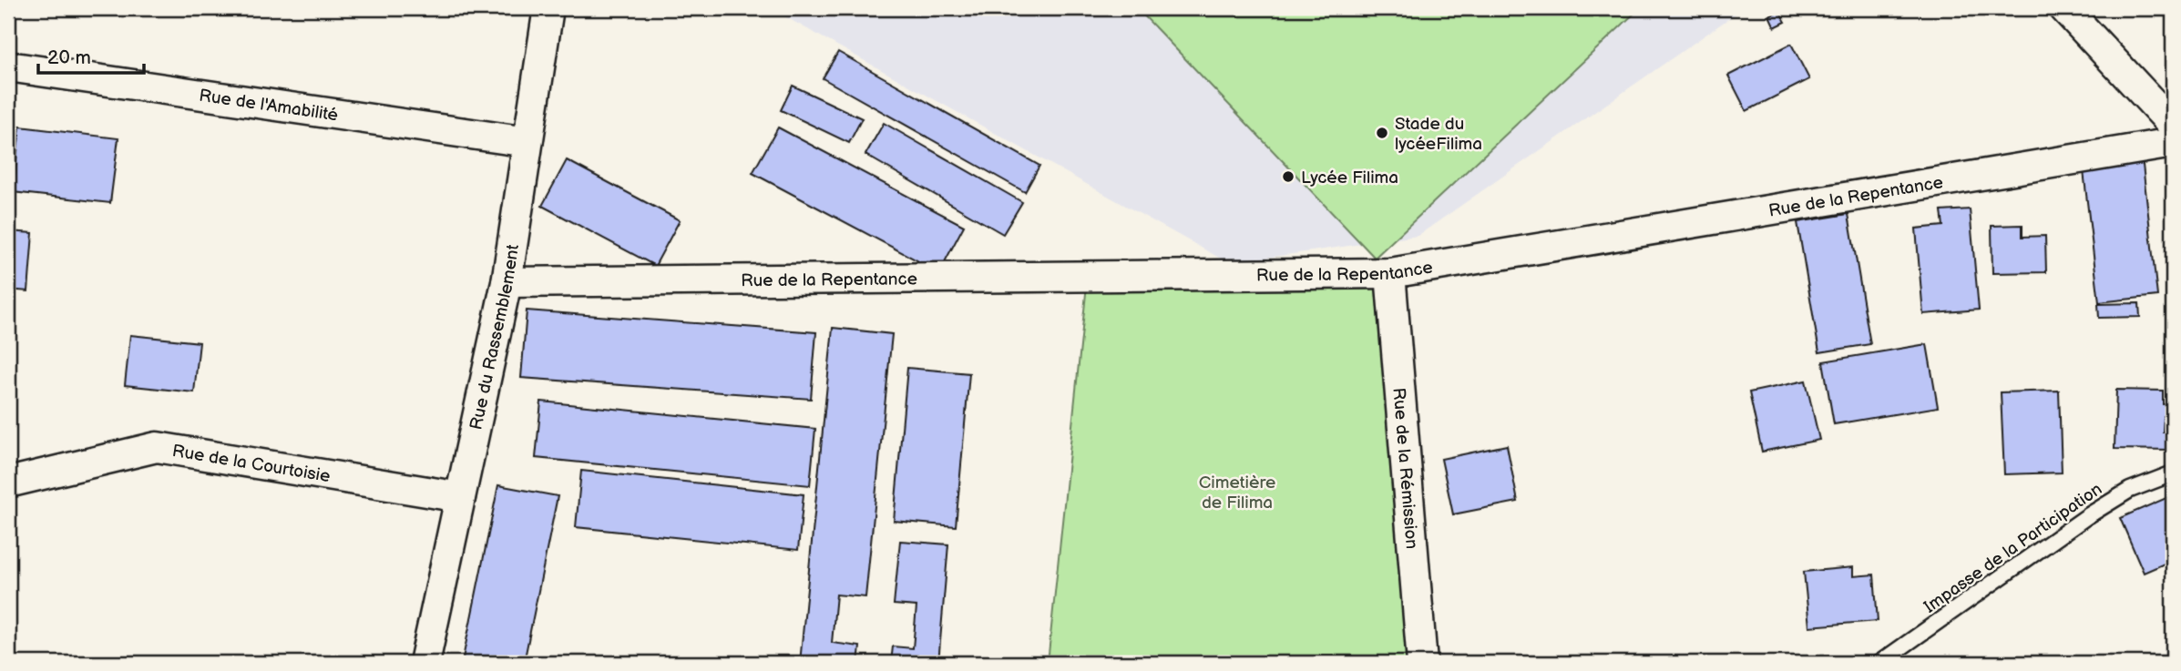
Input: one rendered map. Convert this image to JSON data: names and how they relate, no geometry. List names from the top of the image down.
{
  "streets": {
    "street": [
      "Rue de l'Amabilité",
      "Rue de la Repentance",
      "Rue du Rassemblement",
      "Rue de la Courtoisie",
      "Rue de la Rémission"
    ],
    "lane": ["Impasse de la Participation"]
  },
  "crossings": [
    ["Rue de l'Amabilité", "Rue du Rassemblement"],
    ["Rue de la Repentance", "Rue du Rassemblement"],
    ["Rue de la Repentance", "Rue de la Rémission"],
    ["Rue du Rassemblement", "Rue de la Courtoisie"]
  ],
  "parks": ["Cimetière de Filima"],
  "places": ["Stade du lycéeFilima", "Lycée Filima"],
  "scale_bar": "20 m"
}
